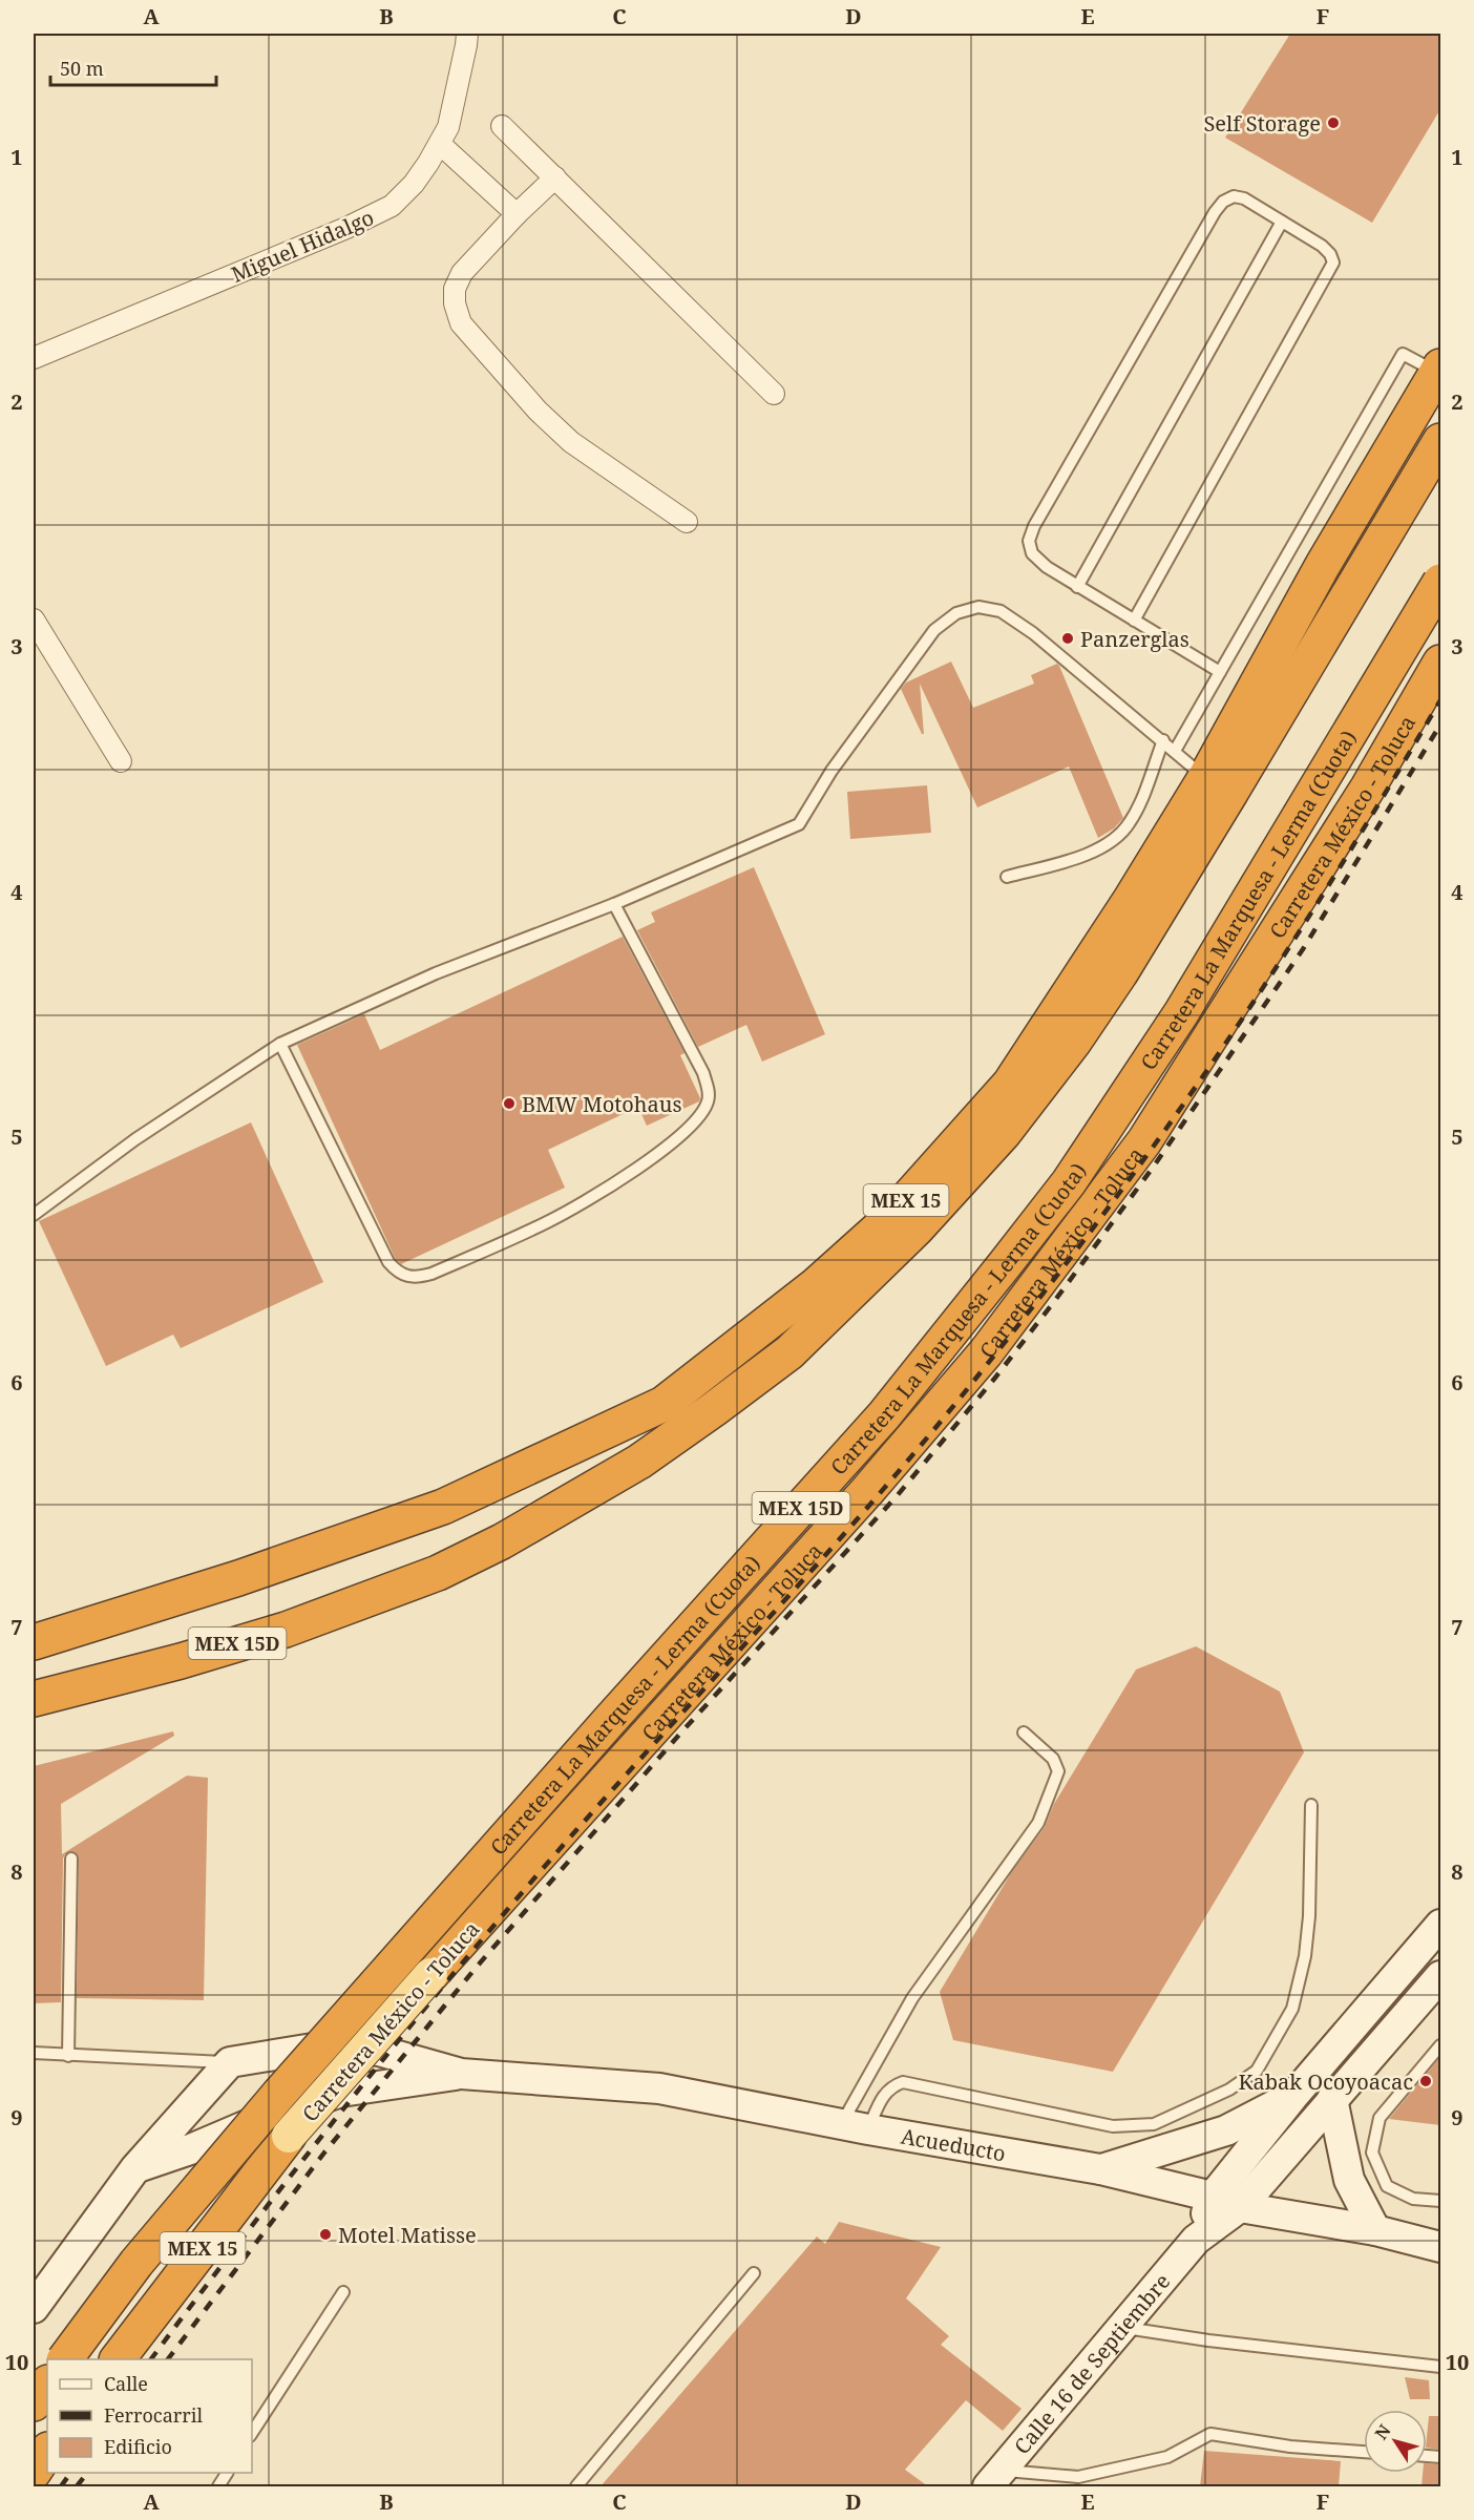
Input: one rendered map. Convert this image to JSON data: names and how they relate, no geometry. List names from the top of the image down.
{
  "streets": {
    "highway": [
      "Carretera México - Toluca",
      "Carretera La Marquesa - Lerma (Cuota)",
      "MEX 15",
      "MEX 15D"
    ],
    "main road": ["Acueducto", "Calle 16 de Septiembre"],
    "street": ["Miguel Hidalgo"]
  },
  "crossings": [
    ["Acueducto", "Calle 16 de Septiembre"]
  ],
  "places": [
    "Self Storage",
    "Panzerglas",
    "BMW Motohaus",
    "Kabak Ocoyoacac",
    "Motel Matisse"
  ],
  "legend": ["Calle", "Ferrocarril", "Edificio"],
  "scale_bar": "50 m",
  "north": "top left",
  "grid": {
    "columns": [
      "A",
      "B",
      "C",
      "D",
      "E",
      "F"
    ],
    "rows": [
      "1",
      "2",
      "3",
      "4",
      "5",
      "6",
      "7",
      "8",
      "9",
      "10"
    ]
  }
}
